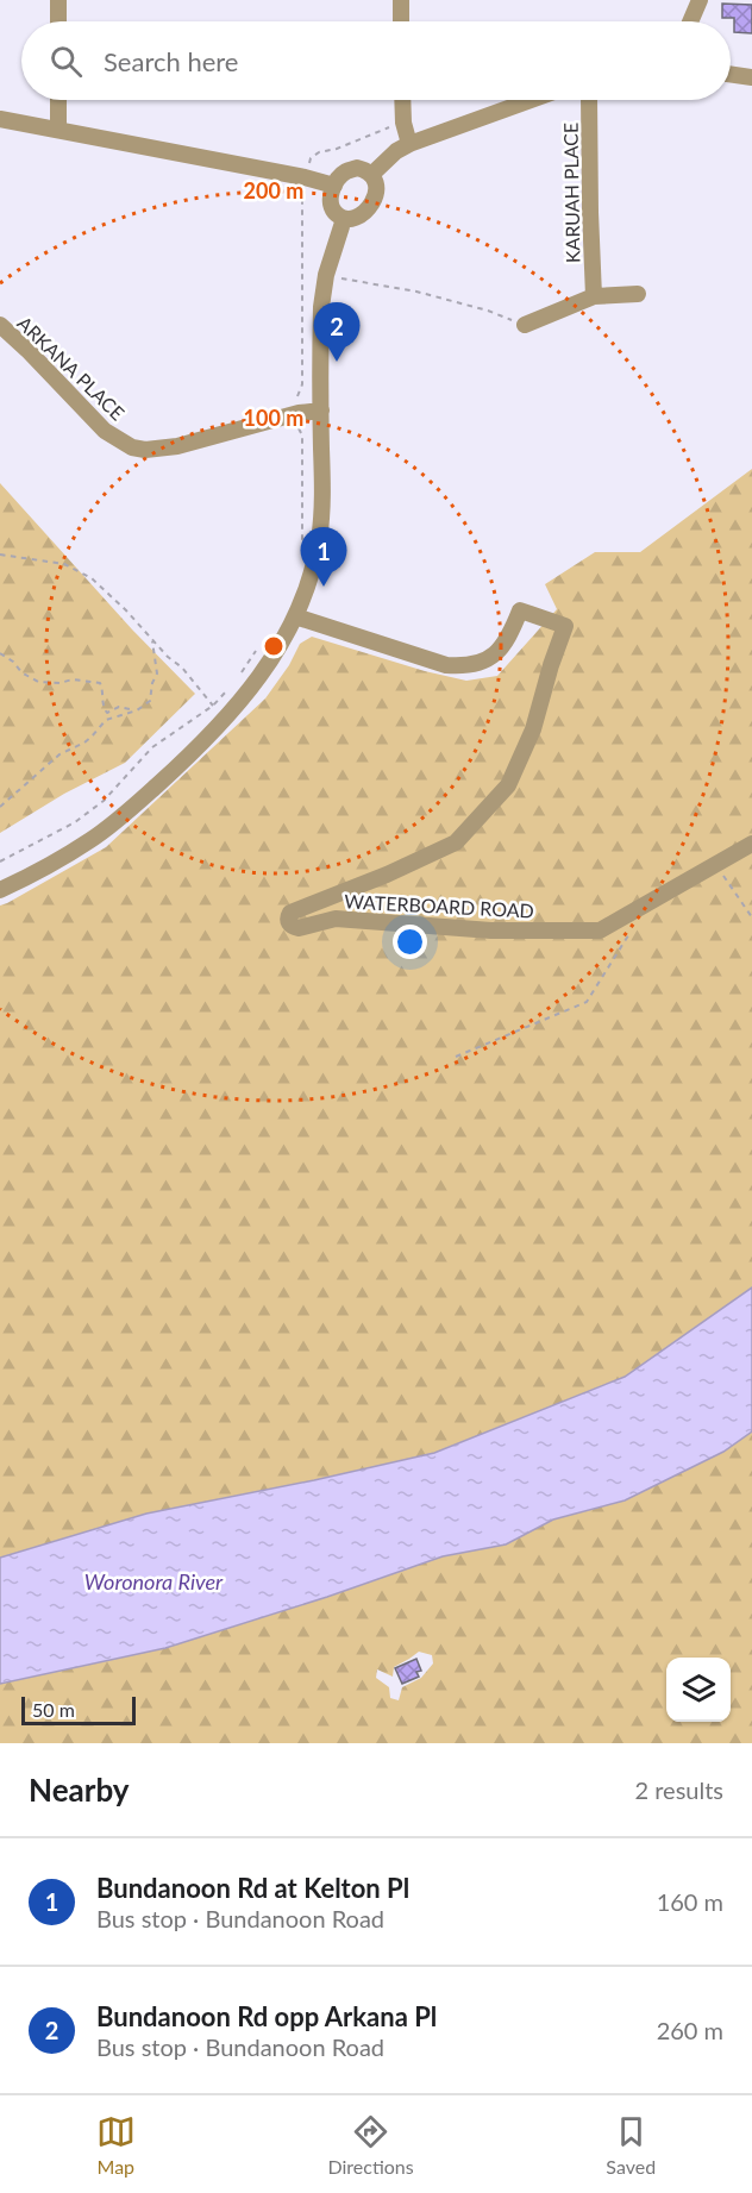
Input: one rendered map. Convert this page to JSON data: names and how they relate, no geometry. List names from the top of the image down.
{
  "streets": {
    "street": ["KARUAH PLACE", "ARKANA PLACE", "WATERBOARD ROAD"]
  },
  "water": ["Woronora River"],
  "scale_bar": "50 m",
  "page": {
    "search": "Search here",
    "pins": ["2", "1"],
    "scale": "50 m",
    "heading": ["Nearby", "2 results"],
    "list": [
      {
        "mark": "1",
        "name": "Bundanoon Rd at Kelton Pl",
        "note": "Bus stop · Bundanoon Road",
        "value": "160 m"
      },
      {
        "mark": "2",
        "name": "Bundanoon Rd opp Arkana Pl",
        "note": "Bus stop · Bundanoon Road",
        "value": "260 m"
      }
    ],
    "nav": ["Map", "Directions", "Saved"]
  },
  "rings": ["200 m", "100 m"]
}
